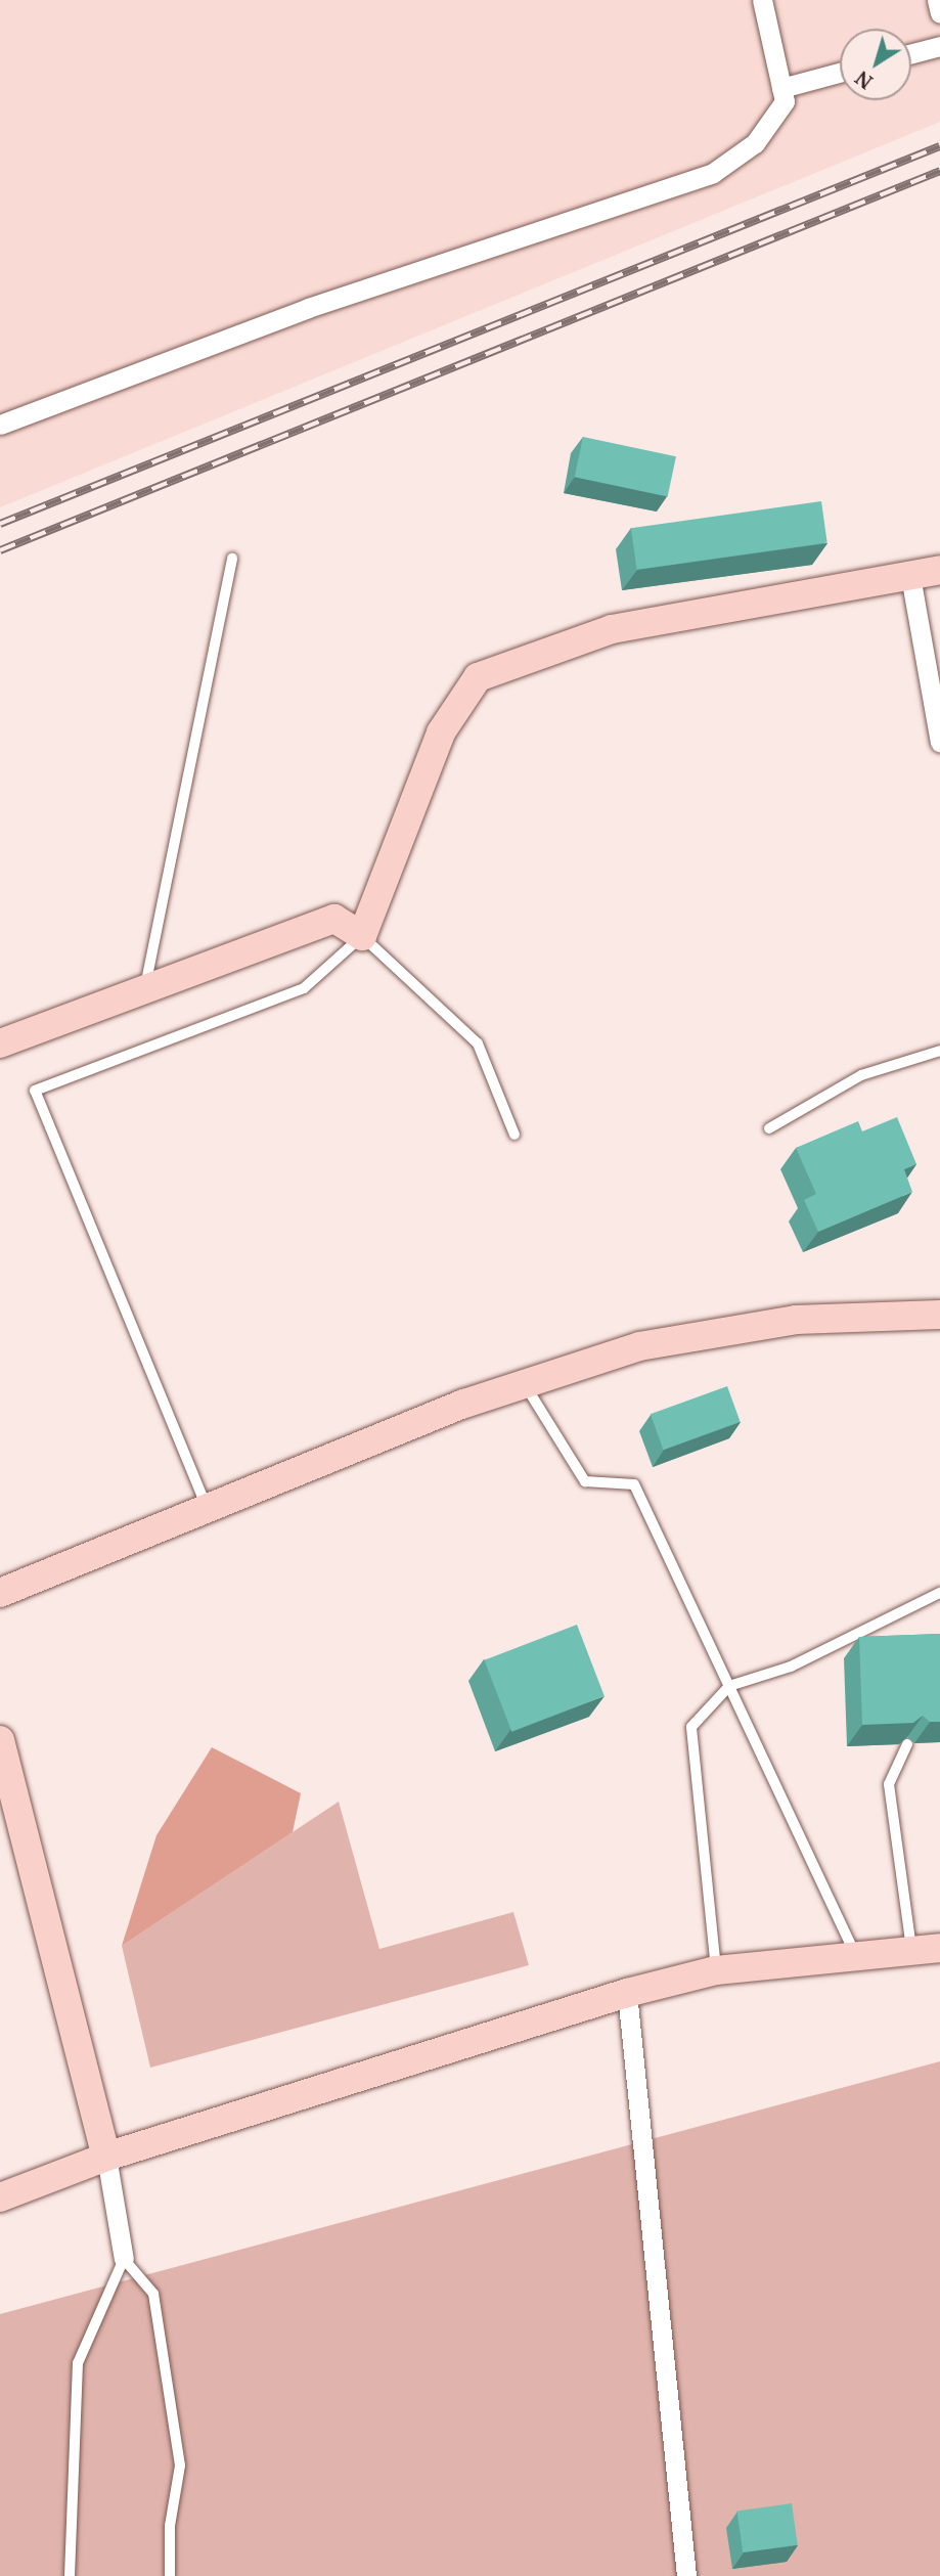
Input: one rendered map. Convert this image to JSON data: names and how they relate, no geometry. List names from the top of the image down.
{
  "north": "bottom left"
}
